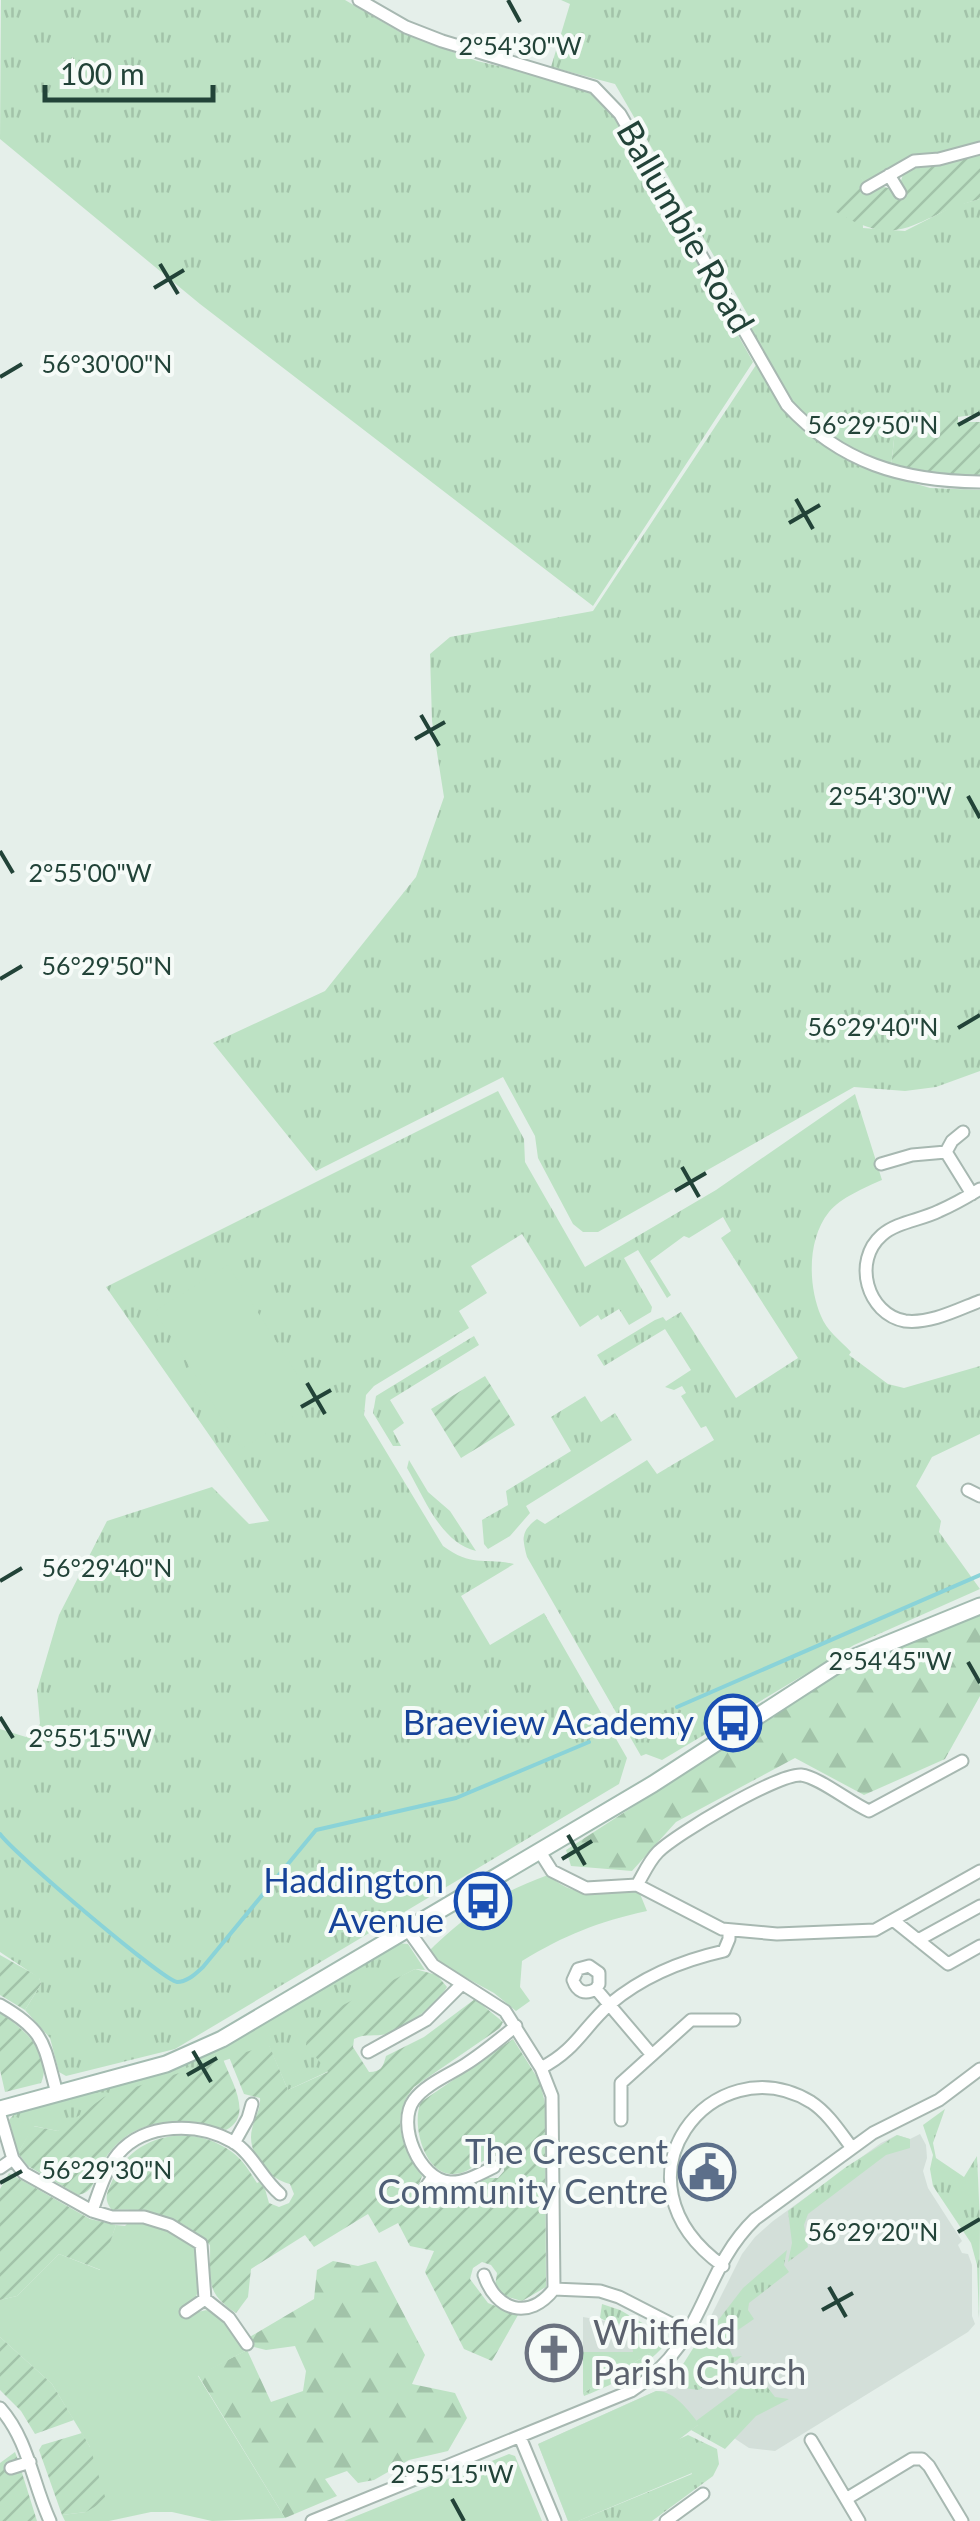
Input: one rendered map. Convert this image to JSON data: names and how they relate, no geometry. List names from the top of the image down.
{
  "streets": {
    "street": ["Ballumbie Road"]
  },
  "places": {
    "bus stop": ["Braeview Academy", "Haddington Avenue"],
    "public building": ["The Crescent Community Centre"],
    "church": ["Whitfield Parish Church"]
  },
  "scale_bar": "100 m",
  "coordinates": [
    "2°54'30\"W",
    "56°30'00\"N",
    "56°29'50\"N",
    "2°55'00\"W",
    "56°29'40\"N",
    "2°54'45\"W",
    "2°55'15\"W",
    "56°29'30\"N",
    "56°29'20\"N"
  ]
}
